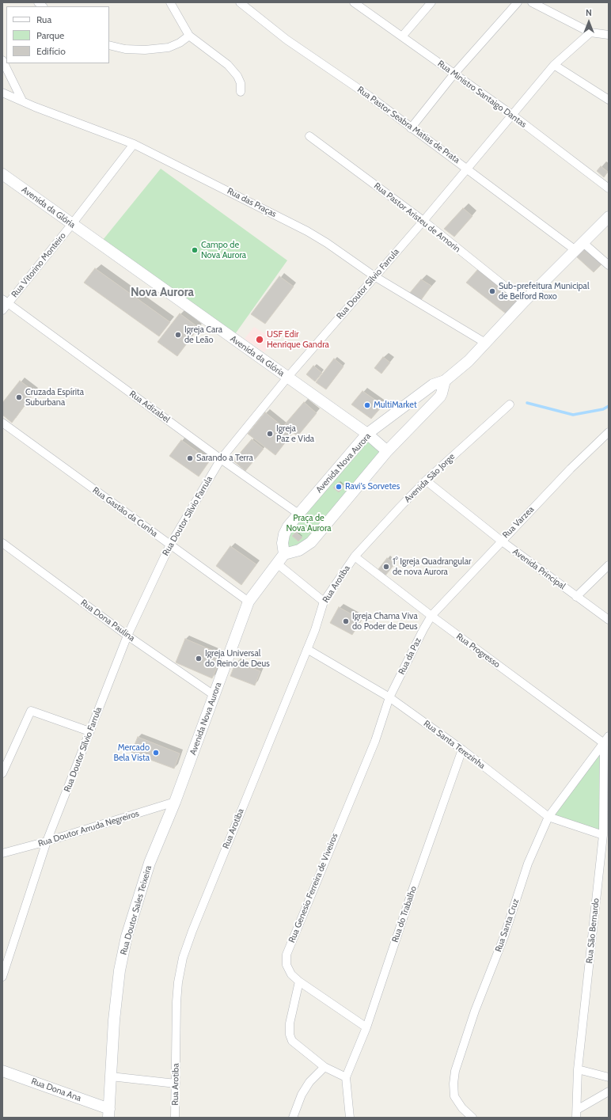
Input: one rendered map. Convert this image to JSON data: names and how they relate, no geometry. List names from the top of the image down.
{
  "streets": {
    "street": [
      "Rua Ministro Santaigo Dantas",
      "Rua Pastor Seabra Matias de Prata",
      "Rua das Praças",
      "Avenida da Glória",
      "Rua Pastor Aristeu de Amorin",
      "Rua Vitorino Monteiro",
      "Rua Doutor Sílvio Farrula",
      "Rua Adizabel",
      "Avenida Nova Aurora",
      "Avenida São Jorge",
      "Rua Gastão da Cunha",
      "Rua Varzea",
      "Avenida Principal",
      "Rua Arotiba",
      "Rua Dona Paulina",
      "Rua Progresso",
      "Rua da Paz",
      "Rua Santa Terezinha",
      "Rua Doutor Arruda Negreiros",
      "Rua Genesio Ferreira de Viveiros",
      "Rua Doutor Sales Teixeira",
      "Rua do Trabalho",
      "Rua Santa Cruz",
      "Rua São Bernardo",
      "Rua Dona Ana"
    ]
  },
  "crossings": [
    ["Rua Ministro Santaigo Dantas", "Rua Doutor Sílvio Farrula"],
    ["Rua Pastor Seabra Matias de Prata", "Rua Doutor Sílvio Farrula"],
    ["Rua Pastor Seabra Matias de Prata", "Avenida Nova Aurora"],
    ["Rua das Praças", "Rua Vitorino Monteiro"],
    ["Rua das Praças", "Rua Doutor Sílvio Farrula"],
    ["Rua das Praças", "Avenida Nova Aurora"],
    ["Avenida da Glória", "Rua Vitorino Monteiro"],
    ["Avenida da Glória", "Rua Doutor Sílvio Farrula"],
    ["Avenida da Glória", "Avenida Nova Aurora"],
    ["Rua Pastor Aristeu de Amorin", "Rua Doutor Sílvio Farrula"],
    ["Rua Pastor Aristeu de Amorin", "Avenida Nova Aurora"],
    ["Rua Vitorino Monteiro", "Rua Adizabel"],
    ["Rua Doutor Sílvio Farrula", "Rua Adizabel"],
    ["Rua Doutor Sílvio Farrula", "Rua Gastão da Cunha"],
    ["Rua Doutor Sílvio Farrula", "Rua Dona Paulina"],
    ["Rua Doutor Sílvio Farrula", "Rua Doutor Arruda Negreiros"],
    ["Rua Adizabel", "Avenida Nova Aurora"],
    ["Avenida Nova Aurora", "Rua Gastão da Cunha"],
    ["Avenida Nova Aurora", "Rua Dona Paulina"],
    ["Avenida Nova Aurora", "Rua Doutor Arruda Negreiros"],
    ["Avenida Nova Aurora", "Rua Doutor Sales Teixeira"],
    ["Avenida São Jorge", "Avenida Principal"],
    ["Avenida São Jorge", "Rua Arotiba"],
    ["Avenida São Jorge", "Rua Progresso"],
    ["Rua Varzea", "Avenida Principal"],
    ["Rua Varzea", "Rua Progresso"],
    ["Rua Varzea", "Rua da Paz"],
    ["Rua Arotiba", "Rua Progresso"],
    ["Rua Arotiba", "Rua Santa Terezinha"],
    ["Rua Progresso", "Rua da Paz"],
    ["Rua Progresso", "Rua Santa Cruz"],
    ["Rua Progresso", "Rua São Bernardo"],
    ["Rua da Paz", "Rua Santa Terezinha"],
    ["Rua da Paz", "Rua Genesio Ferreira de Viveiros"],
    ["Rua Santa Terezinha", "Rua Genesio Ferreira de Viveiros"],
    ["Rua Santa Terezinha", "Rua do Trabalho"],
    ["Rua Santa Terezinha", "Rua Santa Cruz"],
    ["Rua Santa Terezinha", "Rua São Bernardo"],
    ["Rua Doutor Arruda Negreiros", "Rua Doutor Sales Teixeira"],
    ["Rua Genesio Ferreira de Viveiros", "Rua do Trabalho"],
    ["Rua Doutor Sales Teixeira", "Rua Dona Ana"],
    ["Rua Santa Cruz", "Rua São Bernardo"]
  ],
  "districts": ["Nova Aurora"],
  "parks": ["Praça de Nova Aurora"],
  "places": [
    "Campo de Nova Aurora",
    "Sub-prefeitura Municipal de Belford Roxo",
    "Igreja Cara de Leão",
    "USF Edir Henrique Gandra",
    "Cruzada Espírita Suburbana",
    "MultiMarket",
    "Igreja Paz e Vida",
    "Sarando a Terra",
    "Ravi's Sorvetes",
    "1° Igreja Quadrangular de nova Aurora",
    "Igreja Chama Viva do Poder de Deus",
    "Igreja Universal do Reino de Deus",
    "Mercado Bela Vista"
  ],
  "legend": ["Rua", "Parque", "Edifício"],
  "north": "top"
}
